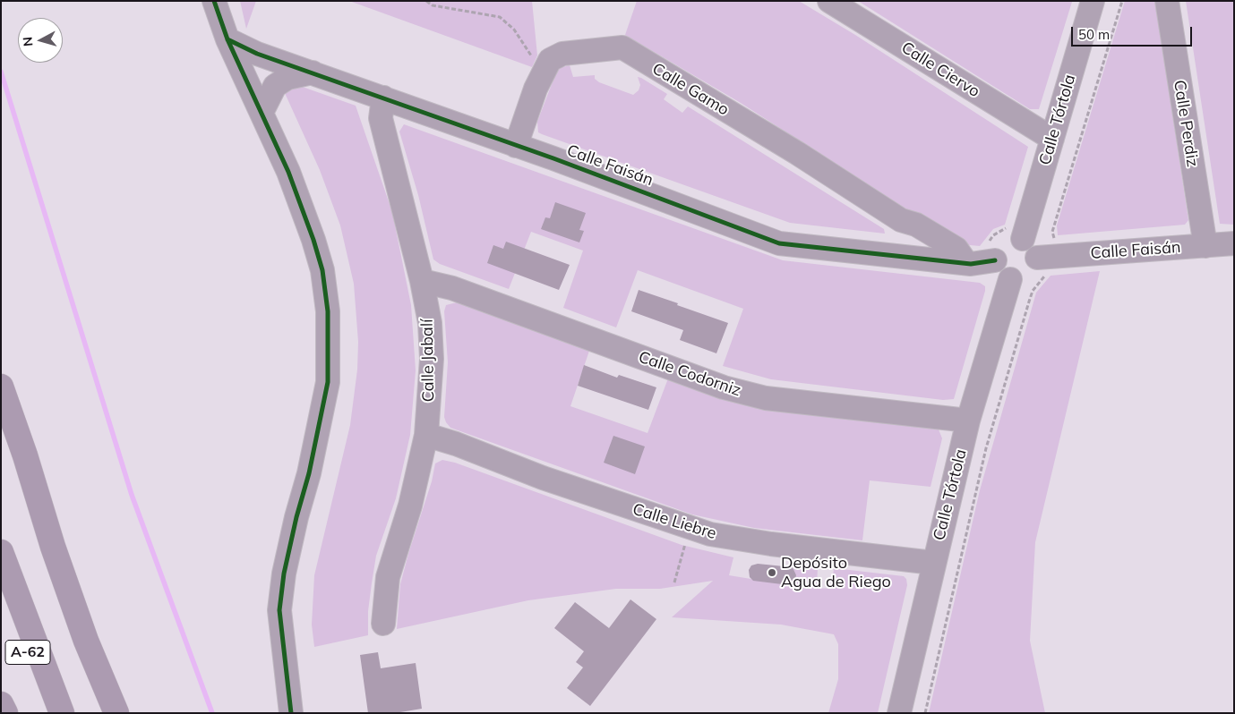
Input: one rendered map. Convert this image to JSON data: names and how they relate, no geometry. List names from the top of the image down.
{
  "streets": {
    "highway": ["A-62"],
    "street": [
      "Calle Ciervo",
      "Calle Gamo",
      "Calle Tórtola",
      "Calle Perdiz",
      "Calle Faisán",
      "Calle Jabalí",
      "Calle Codorniz",
      "Calle Liebre"
    ]
  },
  "crossings": [
    ["Calle Ciervo", "Calle Tórtola"],
    ["Calle Gamo", "Calle Faisán"],
    ["Calle Tórtola", "Calle Faisán"],
    ["Calle Tórtola", "Calle Codorniz"],
    ["Calle Tórtola", "Calle Liebre"],
    ["Calle Perdiz", "Calle Faisán"],
    ["Calle Faisán", "Calle Jabalí"],
    ["Calle Jabalí", "Calle Codorniz"],
    ["Calle Jabalí", "Calle Liebre"]
  ],
  "places": ["Depósito Agua de Riego"],
  "scale_bar": "50 m",
  "north": "left"
}
